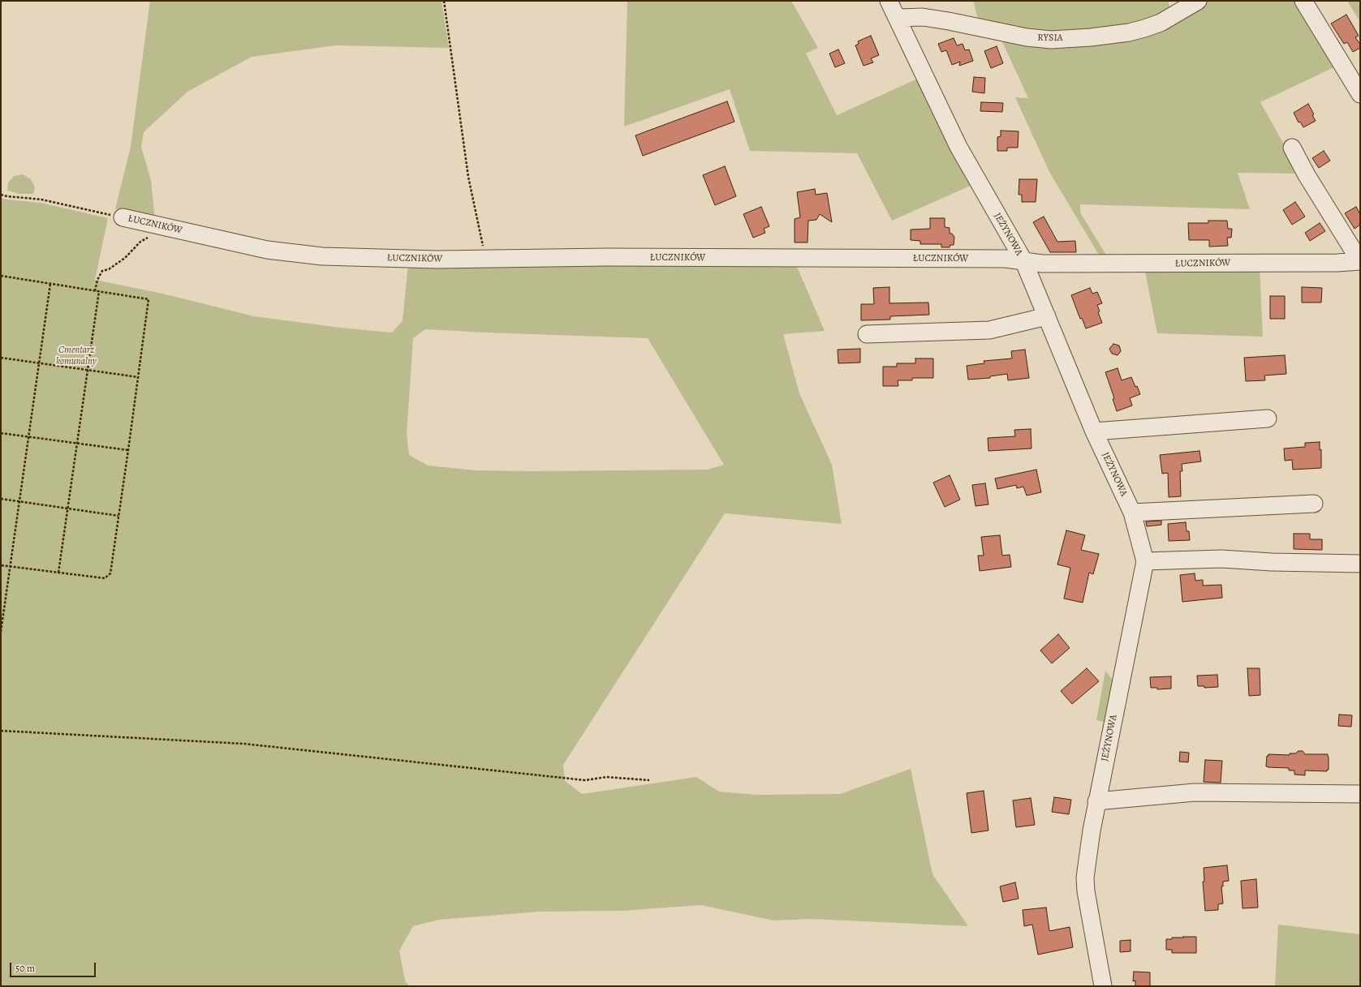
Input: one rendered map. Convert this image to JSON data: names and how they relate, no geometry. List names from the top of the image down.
{
  "streets": {
    "street": ["RYSIA", "ŁUCZNIKÓW", "JEŻYNOWA"]
  },
  "crossings": [
    ["RYSIA", "JEŻYNOWA"],
    ["ŁUCZNIKÓW", "JEŻYNOWA"]
  ],
  "parks": ["Cmentarz komunalny"],
  "scale_bar": "50 m"
}
